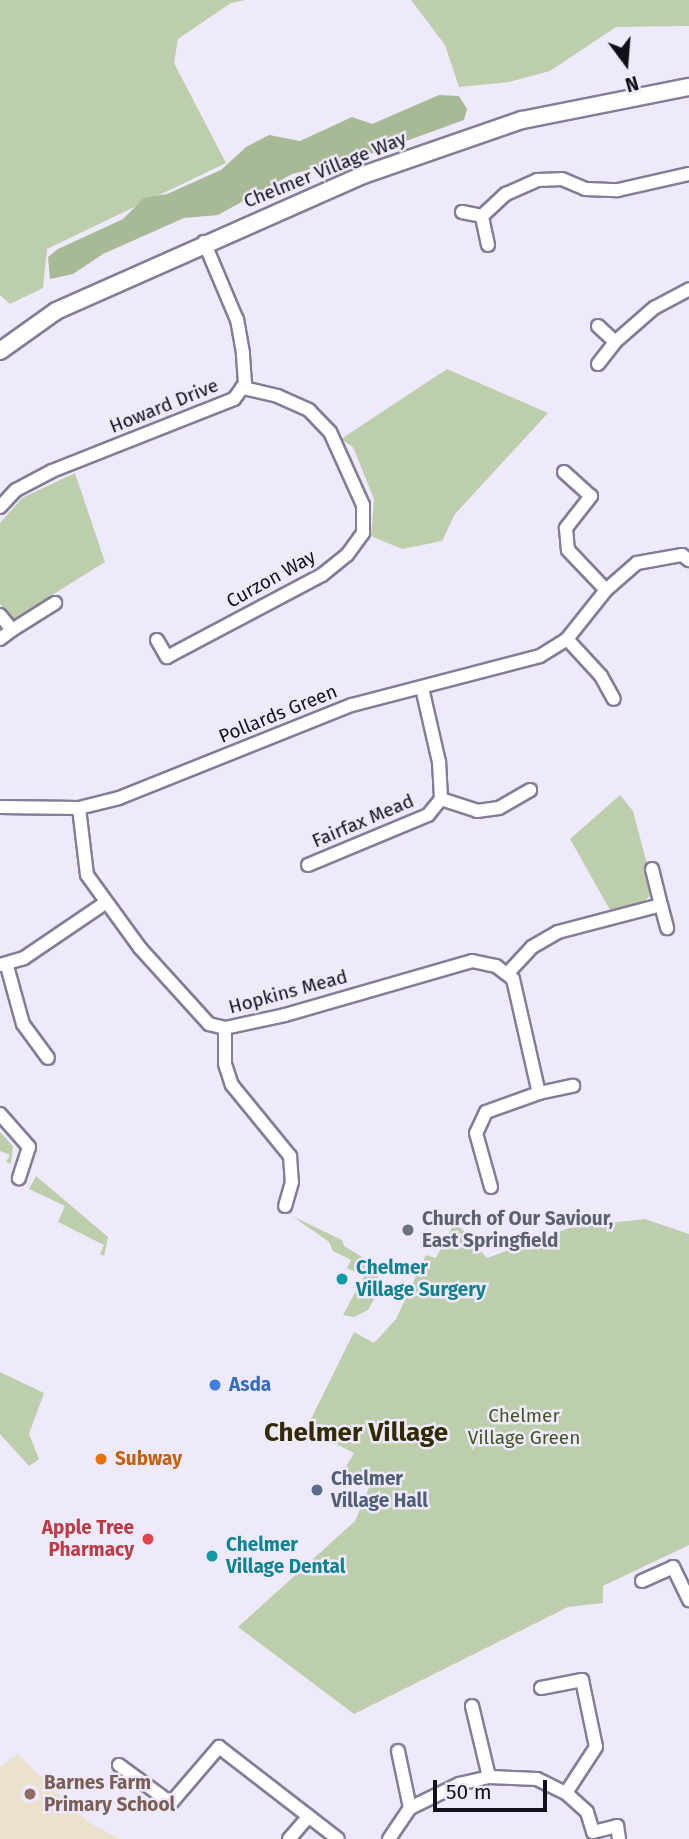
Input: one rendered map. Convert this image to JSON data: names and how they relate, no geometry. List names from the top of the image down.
{
  "streets": {
    "street": [
      "Chelmer Village Way",
      "Howard Drive",
      "Curzon Way",
      "Pollards Green",
      "Fairfax Mead",
      "Hopkins Mead"
    ]
  },
  "crossings": [
    ["Chelmer Village Way", "Howard Drive"],
    ["Howard Drive", "Curzon Way"],
    ["Pollards Green", "Fairfax Mead"],
    ["Pollards Green", "Hopkins Mead"]
  ],
  "districts": ["Chelmer Village"],
  "parks": ["Chelmer Village Green"],
  "places": [
    "Church of Our Saviour, East Springfield",
    "Chelmer Village Surgery",
    "Asda",
    "Subway",
    "Chelmer Village Hall",
    "Apple Tree Pharmacy",
    "Chelmer Village Dental",
    "Barnes Farm Primary School"
  ],
  "scale_bar": "50 m",
  "north": "bottom"
}
